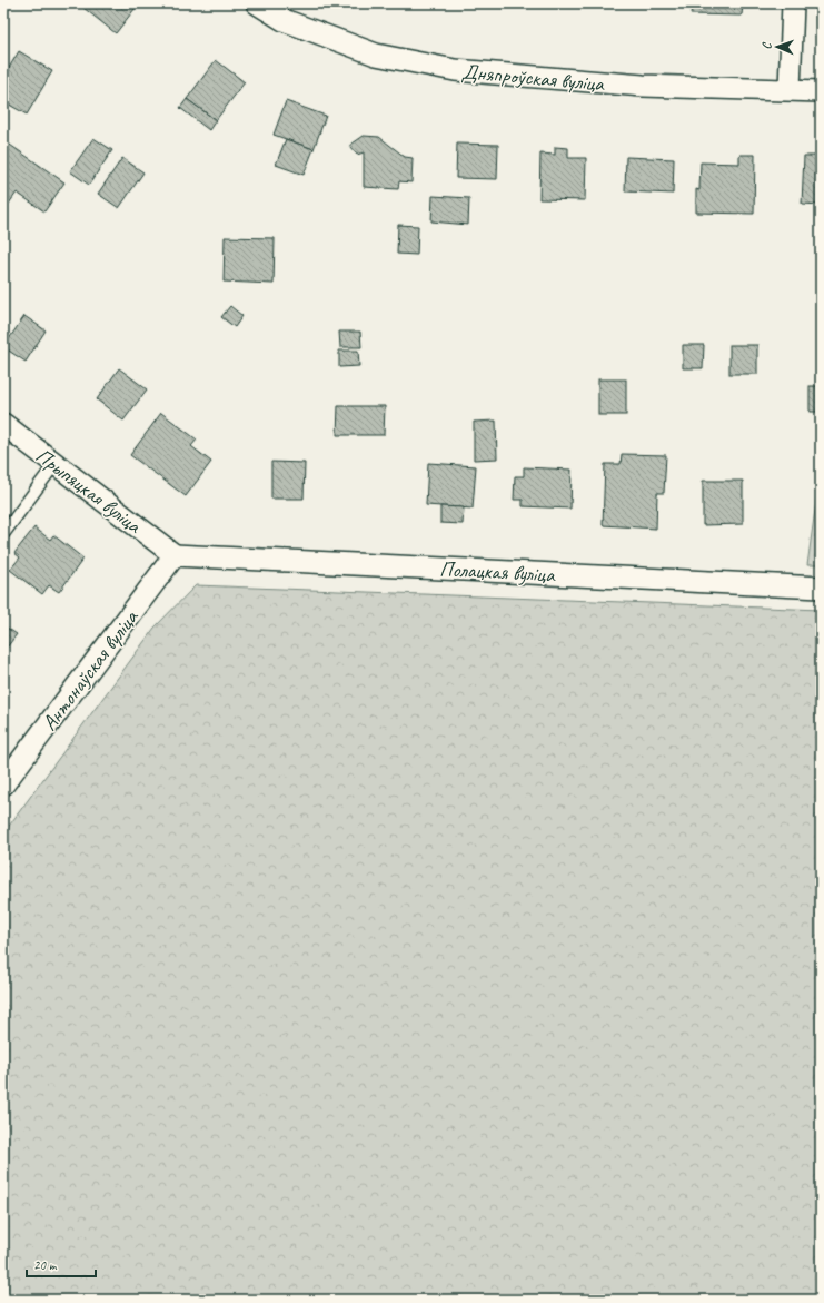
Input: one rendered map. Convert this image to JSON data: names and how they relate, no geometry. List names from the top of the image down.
{
  "streets": {
    "street": [
      "Дняпроўская вуліца",
      "Прыпяцкая вуліца",
      "Полацкая вуліца",
      "Антонаўская вуліца"
    ]
  },
  "crossings": [
    ["Прыпяцкая вуліца", "Полацкая вуліца"],
    ["Прыпяцкая вуліца", "Антонаўская вуліца"],
    ["Полацкая вуліца", "Антонаўская вуліца"]
  ],
  "scale_bar": "20 m",
  "north": "left"
}
